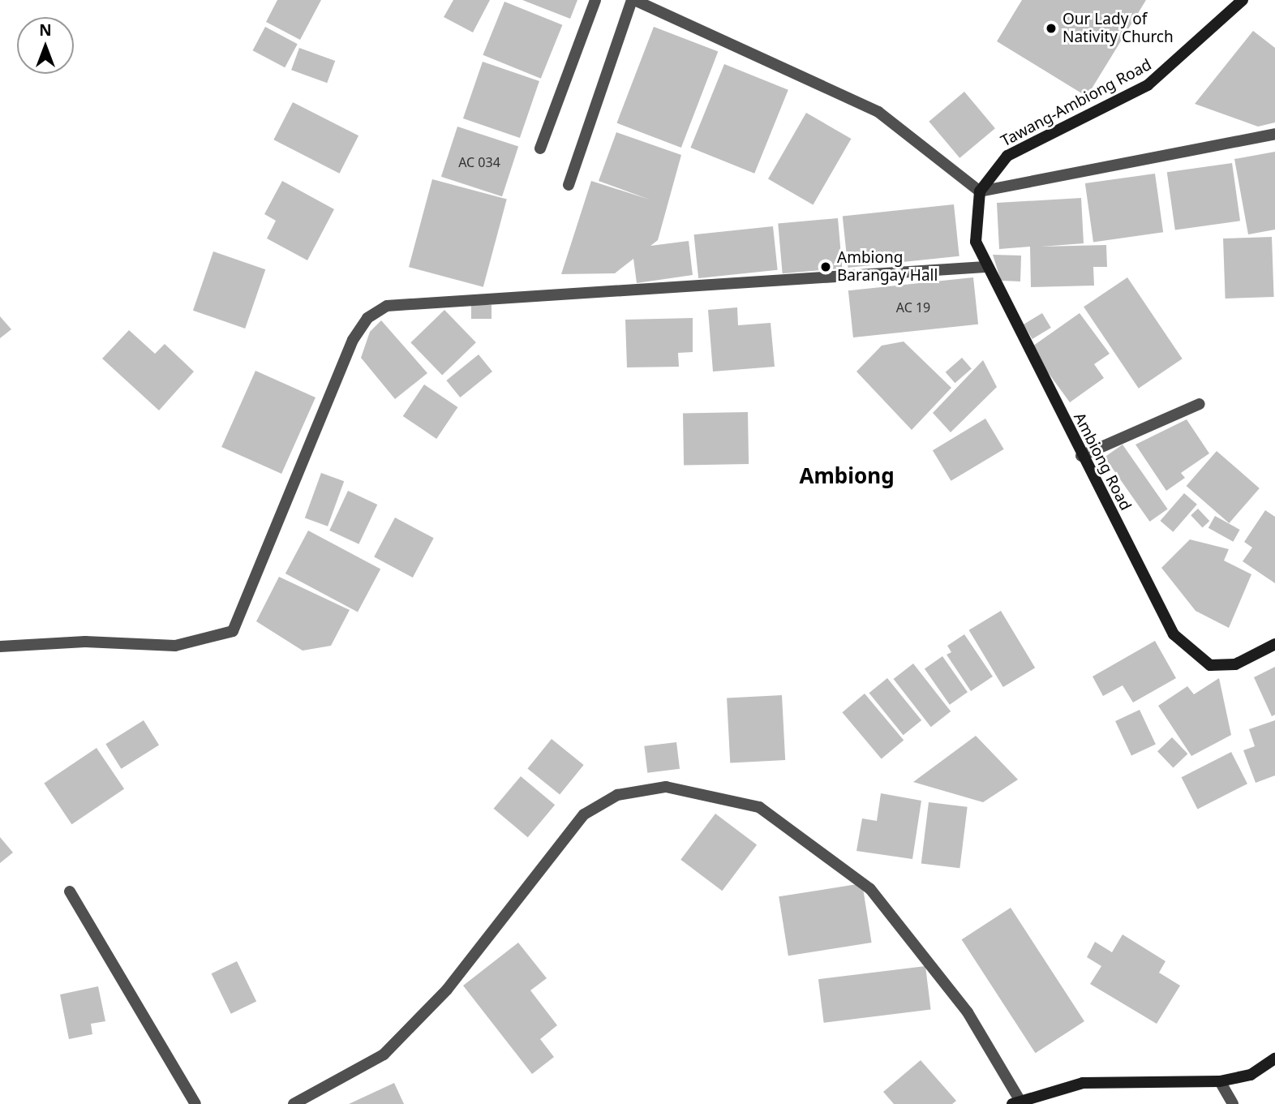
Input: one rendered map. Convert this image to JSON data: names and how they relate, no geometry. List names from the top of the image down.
{
  "streets": {
    "main road": ["Tawang-Ambiong Road", "Ambiong Road"]
  },
  "crossings": [
    ["Tawang-Ambiong Road", "Ambiong Road"]
  ],
  "districts": ["Ambiong"],
  "places": ["Our Lady of Nativity Church", "Ambiong Barangay Hall"],
  "house_numbers": ["AC 034", "AC 19"],
  "north": "top"
}
